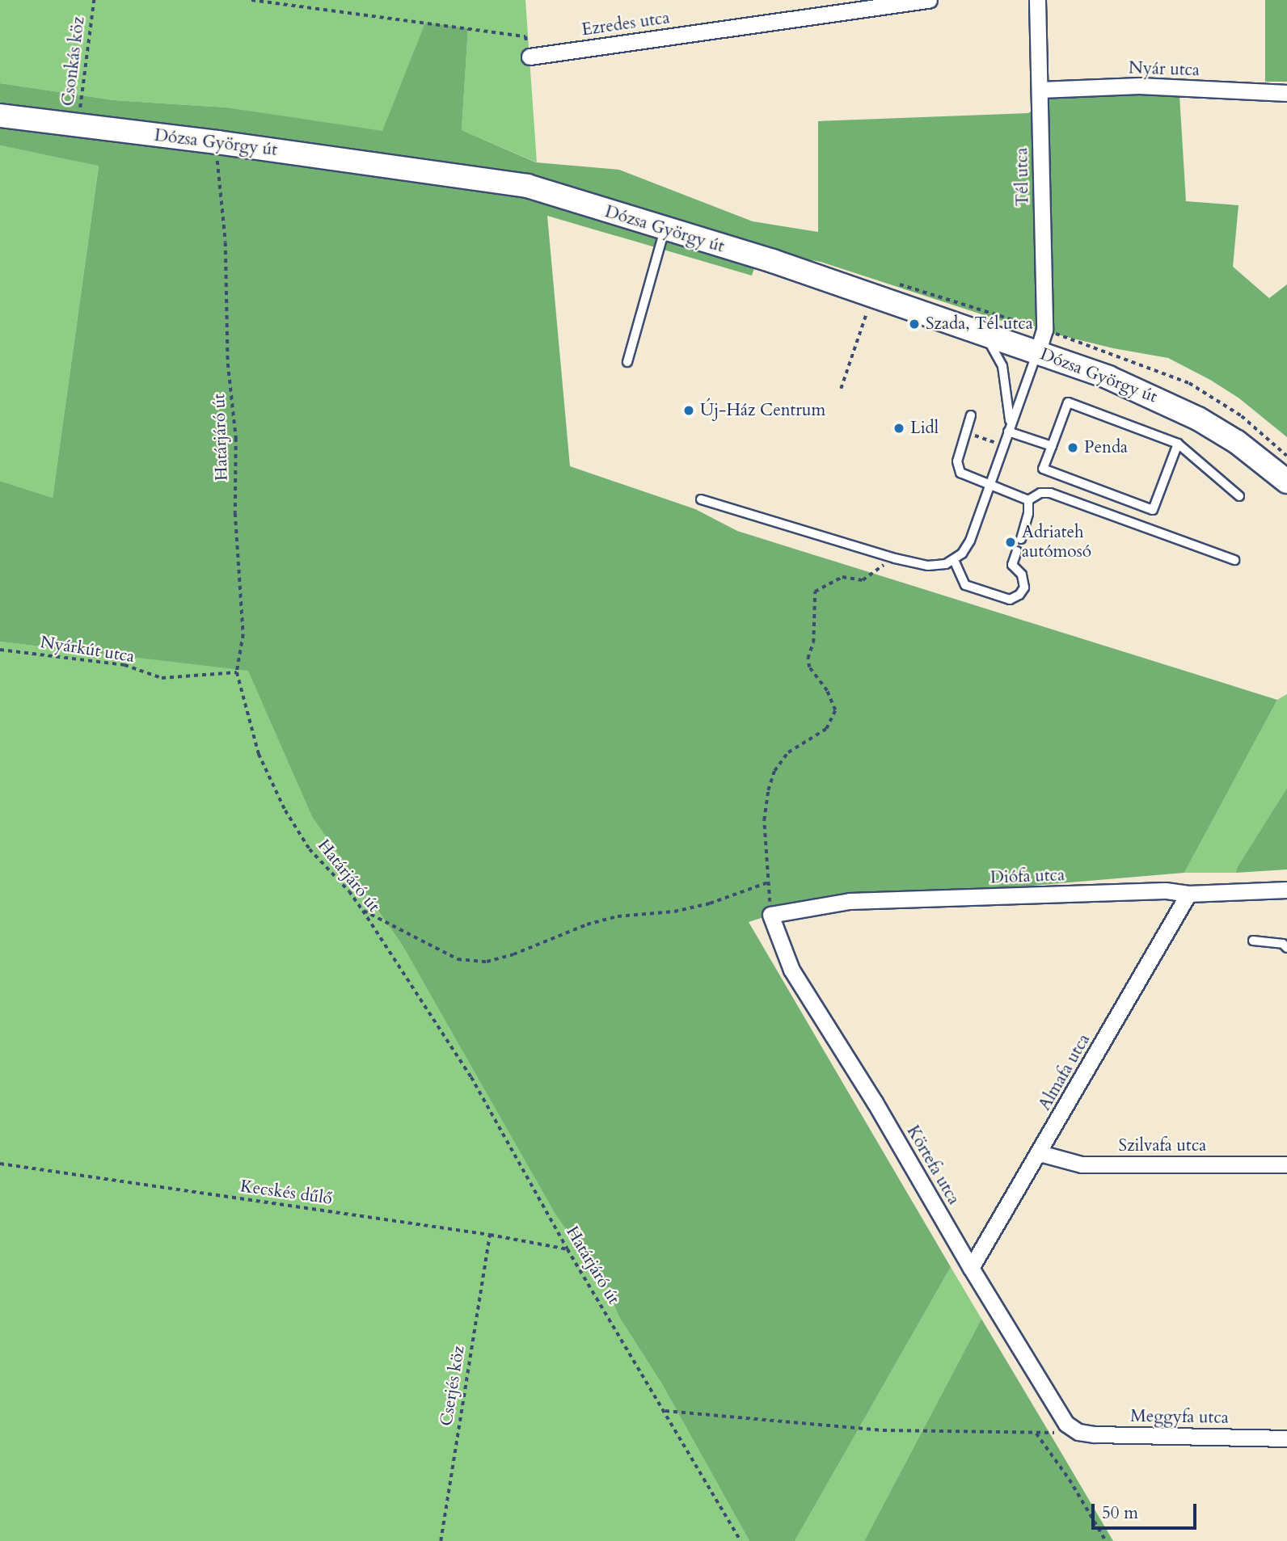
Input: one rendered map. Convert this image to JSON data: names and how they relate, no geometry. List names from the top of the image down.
{
  "streets": {
    "main road": ["Dózsa György út"],
    "street": [
      "Ezredes utca",
      "Nyár utca",
      "Tél utca",
      "Diófa utca",
      "Almafa utca",
      "Szilvafa utca",
      "Körtefa utca",
      "Meggyfa utca"
    ],
    "path": [
      "Csonkás köz",
      "Határjáró út",
      "Nyárkút utca",
      "Kecskés dűlő",
      "Cserjés köz"
    ]
  },
  "crossings": [
    ["Csonkás köz", "Dózsa György út"],
    ["Nyár utca", "Tél utca"],
    ["Dózsa György út", "Tél utca"],
    ["Dózsa György út", "Határjáró út"],
    ["Határjáró út", "Nyárkút utca"],
    ["Határjáró út", "Kecskés dűlő"],
    ["Diófa utca", "Almafa utca"],
    ["Diófa utca", "Körtefa utca"],
    ["Almafa utca", "Szilvafa utca"],
    ["Almafa utca", "Körtefa utca"],
    ["Körtefa utca", "Meggyfa utca"],
    ["Kecskés dűlő", "Cserjés köz"]
  ],
  "places": [
    "Szada, Tél utca",
    "Új-Ház Centrum",
    "Lidl",
    "Penda",
    "Adriateh autómosó"
  ],
  "scale_bar": "50 m"
}
